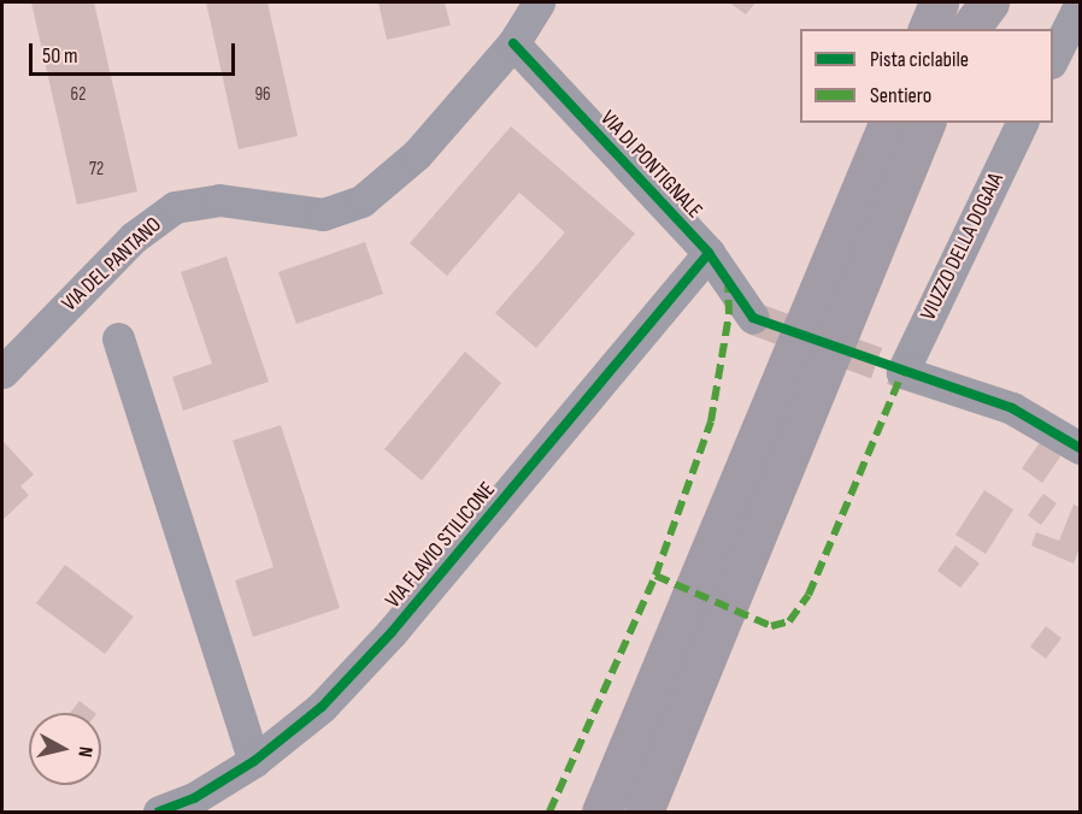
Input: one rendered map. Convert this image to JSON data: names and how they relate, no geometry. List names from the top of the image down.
{
  "streets": {
    "street": [
      "VIA DI PONTIGNALE",
      "VIUZZO DELLA DOGAIA",
      "VIA DEL PANTANO",
      "VIA FLAVIO STILICONE"
    ]
  },
  "crossings": [
    ["VIA DI PONTIGNALE", "VIA DEL PANTANO"],
    ["VIA DI PONTIGNALE", "VIA FLAVIO STILICONE"]
  ],
  "house_numbers": ["62", "96", "72"],
  "legend": ["Pista ciclabile", "Sentiero"],
  "scale_bar": "50 m",
  "north": "right"
}
